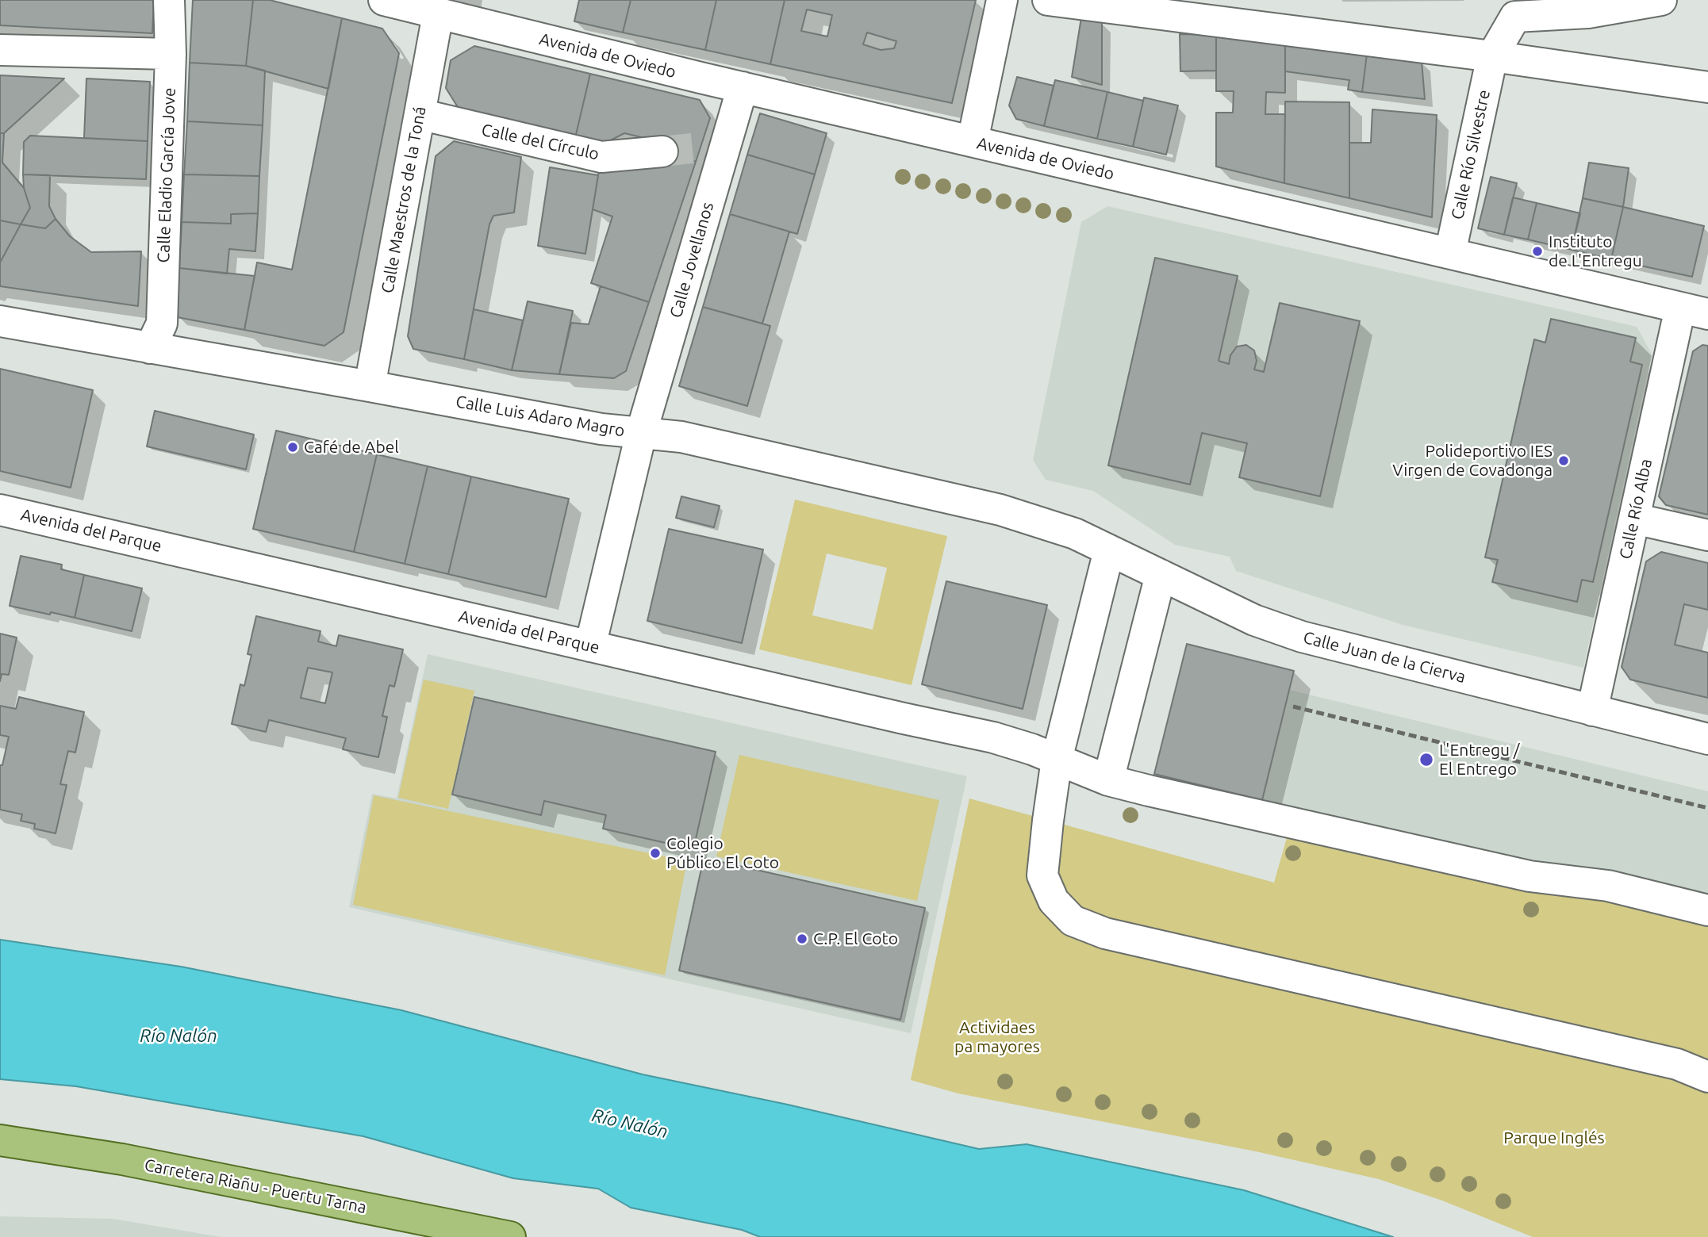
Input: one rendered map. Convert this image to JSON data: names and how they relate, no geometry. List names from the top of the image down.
{
  "streets": {
    "main road": ["Carretera Riañu - Puertu Tarna"],
    "street": [
      "Avenida de Oviedo",
      "Calle del Círculo",
      "Calle Río Silvestre",
      "Calle Eladio García Jove",
      "Calle Maestros de la Toná",
      "Calle Jovellanos",
      "Calle Luis Adaro Magro",
      "Calle Río Alba",
      "Avenida del Parque",
      "Calle Juan de la Cierva"
    ]
  },
  "crossings": [
    ["Avenida de Oviedo", "Calle Río Silvestre"],
    ["Avenida de Oviedo", "Calle Maestros de la Toná"],
    ["Avenida de Oviedo", "Calle Jovellanos"],
    ["Avenida de Oviedo", "Calle Río Alba"],
    ["Calle del Círculo", "Calle Maestros de la Toná"],
    ["Calle Eladio García Jove", "Calle Luis Adaro Magro"],
    ["Calle Maestros de la Toná", "Calle Luis Adaro Magro"],
    ["Calle Jovellanos", "Calle Luis Adaro Magro"],
    ["Calle Jovellanos", "Avenida del Parque"],
    ["Calle Luis Adaro Magro", "Calle Juan de la Cierva"],
    ["Calle Río Alba", "Calle Juan de la Cierva"]
  ],
  "water": ["Río Nalón"],
  "parks": ["Actividaes pa mayores", "Parque Inglés"],
  "places": [
    "Instituto de L'Entregu",
    "Café de Abel",
    "Polideportivo IES Virgen de Covadonga",
    "L'Entregu / El Entrego",
    "Colegio Público El Coto",
    "C.P. El Coto"
  ]
}
